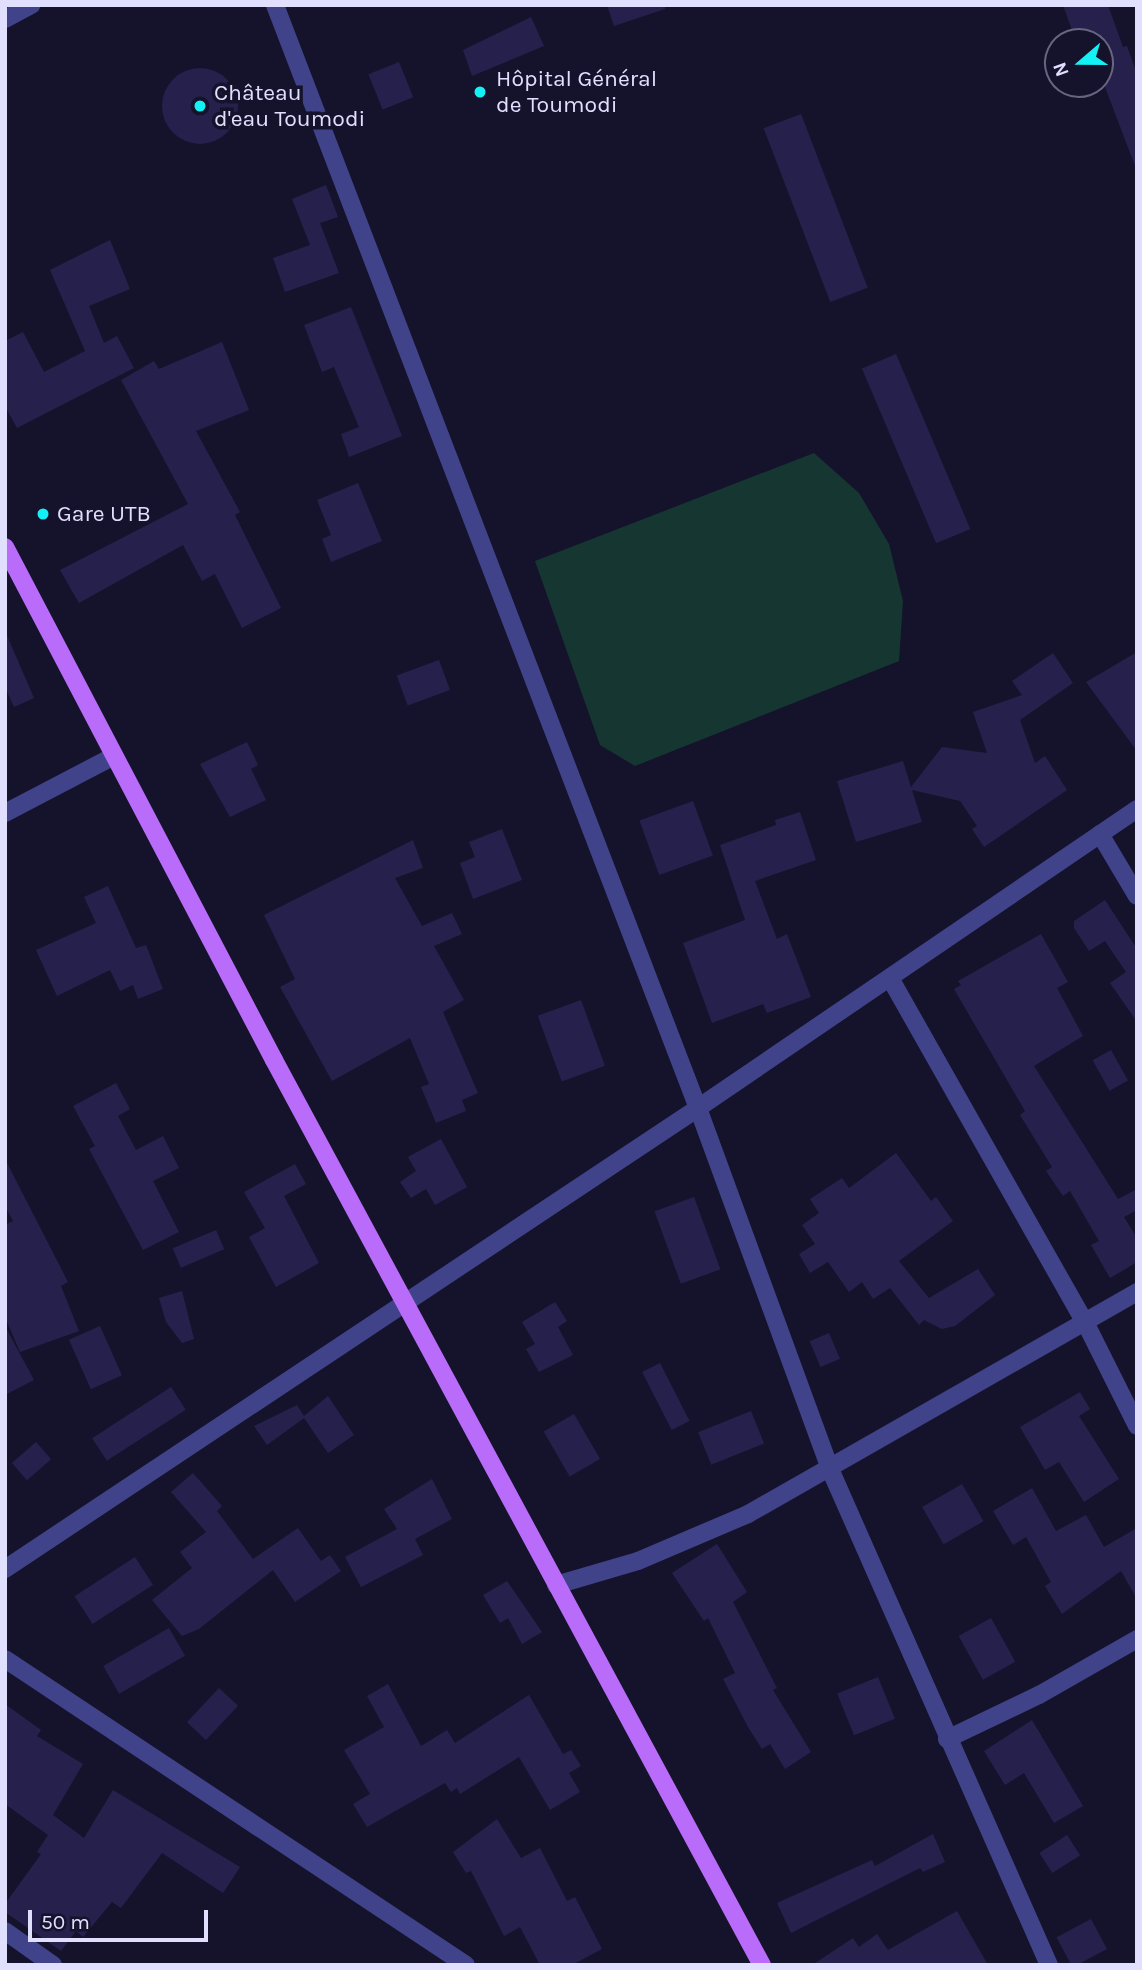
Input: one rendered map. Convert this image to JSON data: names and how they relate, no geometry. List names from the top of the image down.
{
  "places": ["Hôpital Général de Toumodi", "Château d'eau Toumodi", "Gare UTB"],
  "scale_bar": "50 m",
  "north": "left"
}
